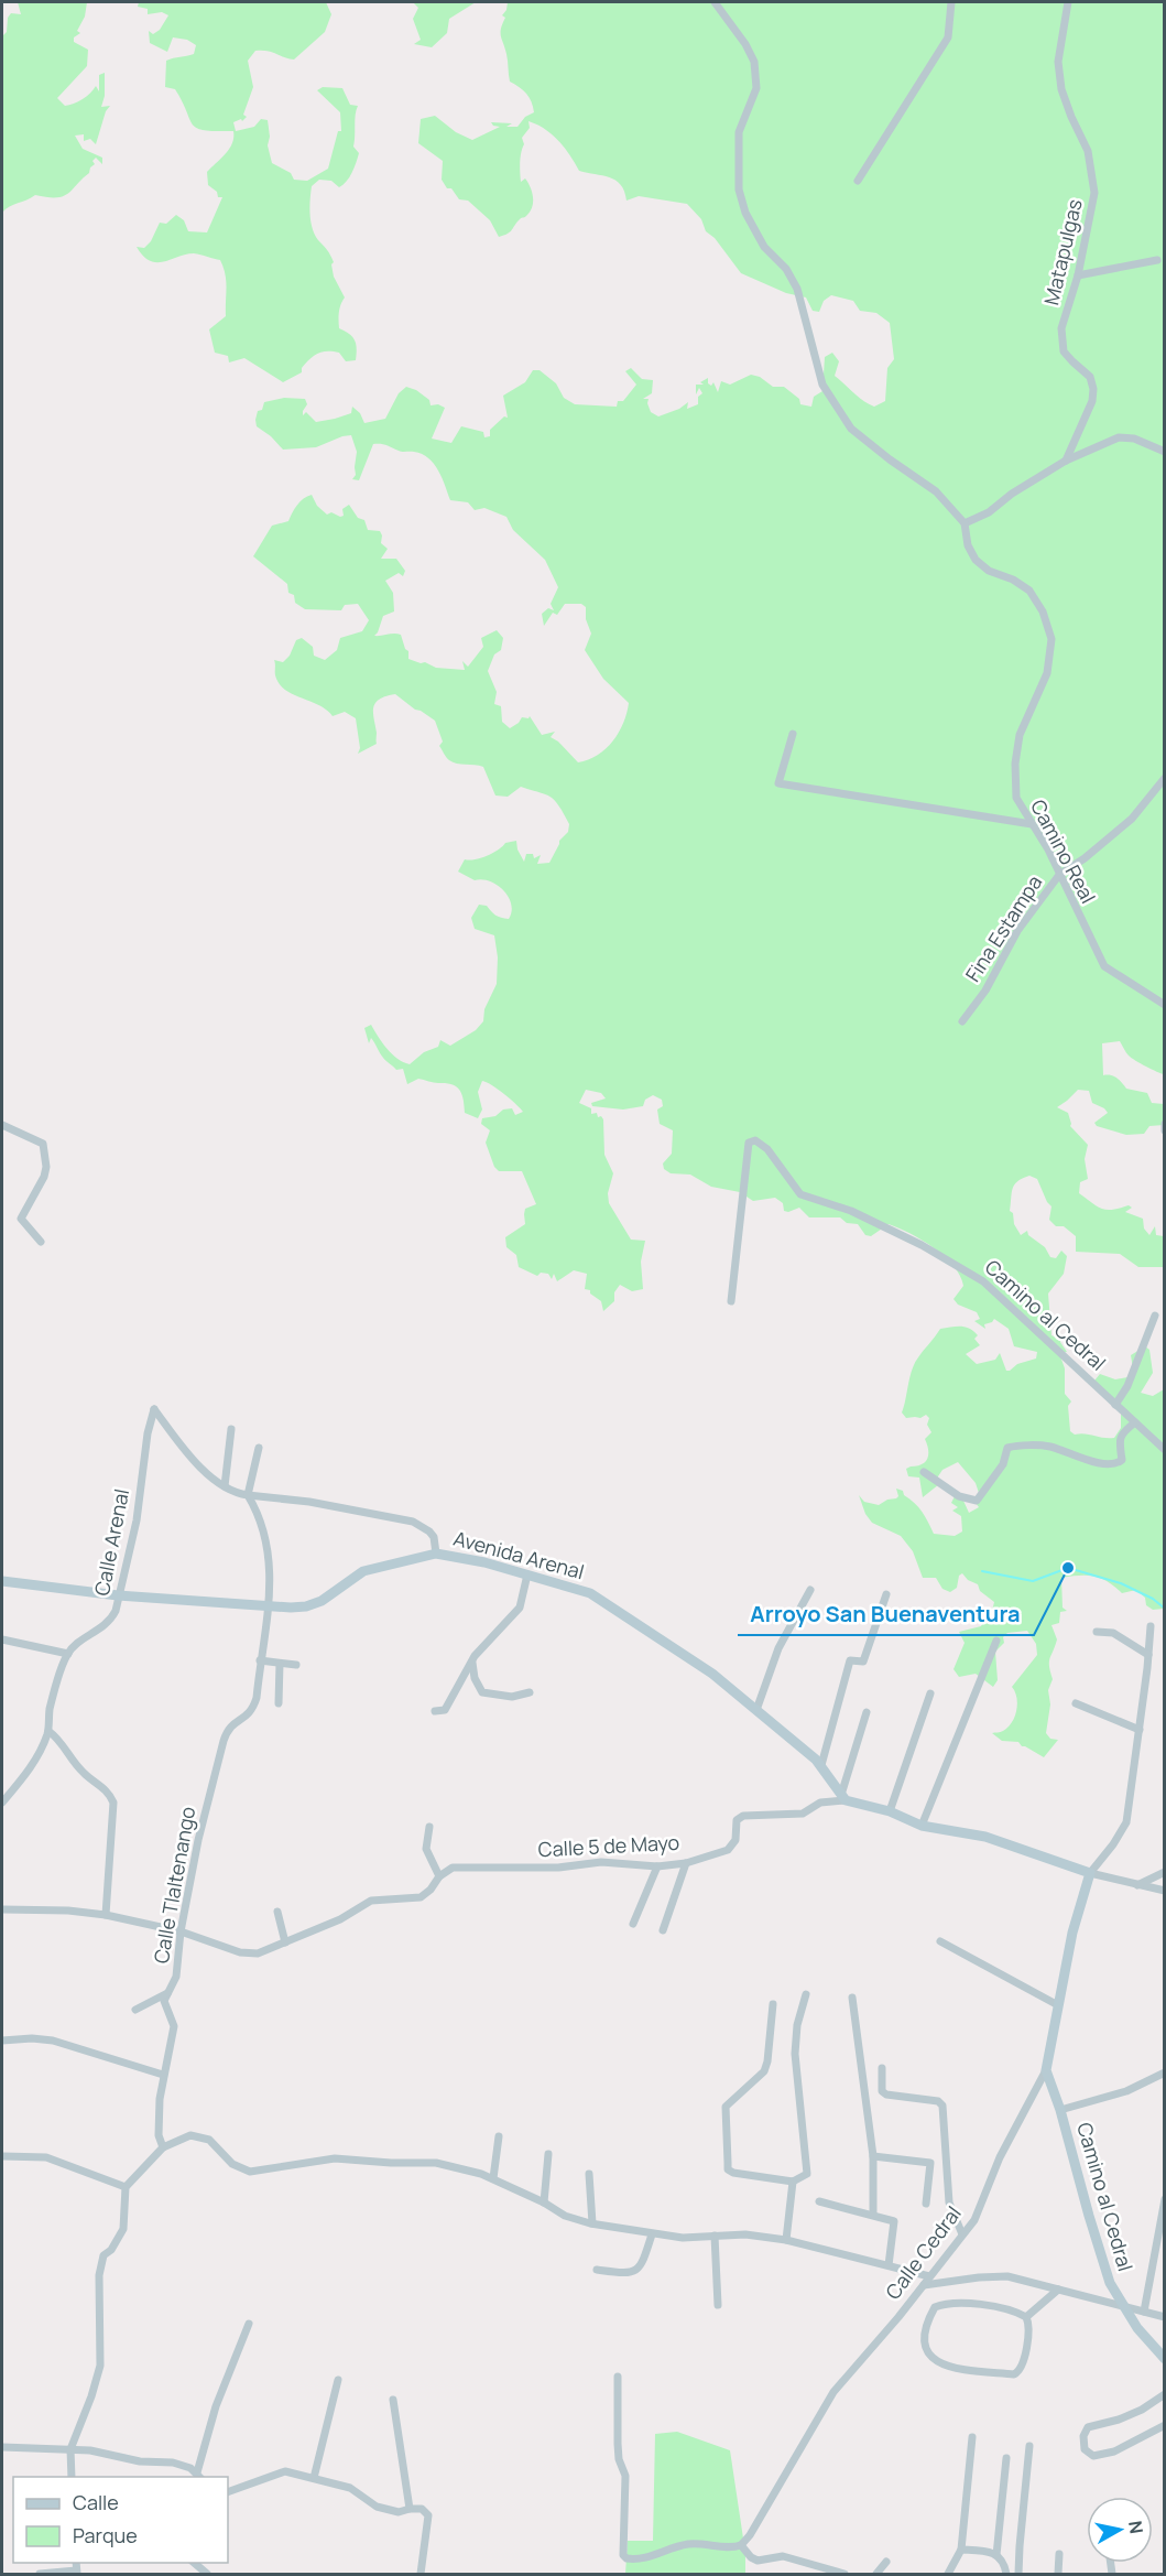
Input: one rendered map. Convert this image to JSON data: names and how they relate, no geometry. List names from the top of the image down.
{
  "streets": {
    "street": [
      "Matapulgas",
      "Camino Real",
      "Fina Estampa",
      "Camino al Cedral",
      "Calle Arenal",
      "Avenida Arenal",
      "Calle 5 de Mayo",
      "Calle Tlaltenango",
      "Calle Cedral"
    ]
  },
  "crossings": [
    ["Camino Real", "Fina Estampa"],
    ["Camino al Cedral", "Calle Cedral"],
    ["Calle Arenal", "Avenida Arenal"],
    ["Avenida Arenal", "Calle 5 de Mayo"],
    ["Avenida Arenal", "Calle Tlaltenango"],
    ["Calle 5 de Mayo", "Calle Tlaltenango"],
    ["Calle 5 de Mayo", "Calle Cedral"]
  ],
  "places": ["Arroyo San Buenaventura"],
  "legend": ["Calle", "Parque"],
  "north": "right"
}
